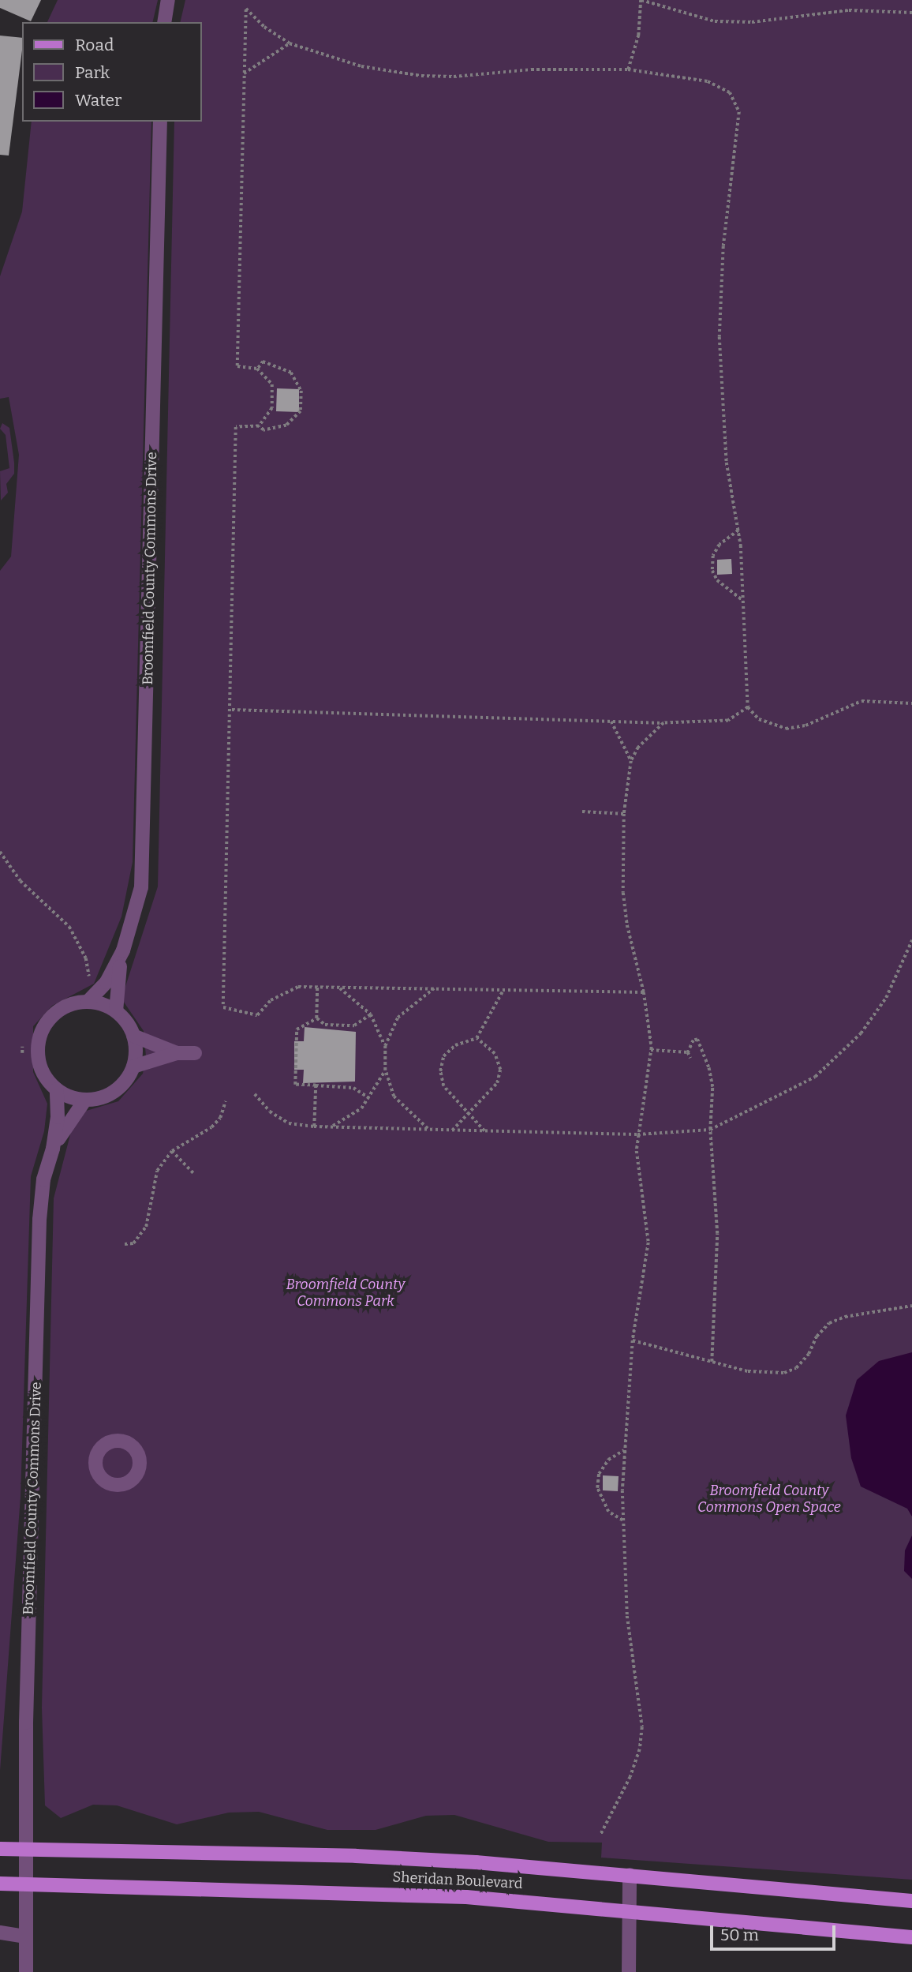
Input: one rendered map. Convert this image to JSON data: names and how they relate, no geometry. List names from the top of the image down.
{
  "streets": {
    "main road": ["Sheridan Boulevard"],
    "street": ["Broomfield County Commons Drive"]
  },
  "crossings": [
    ["Broomfield County Commons Drive", "Sheridan Boulevard"]
  ],
  "parks": ["Broomfield County Commons Park", "Broomfield County Commons Open Space"],
  "legend": ["Road", "Park", "Water"],
  "scale_bar": "50 m"
}
